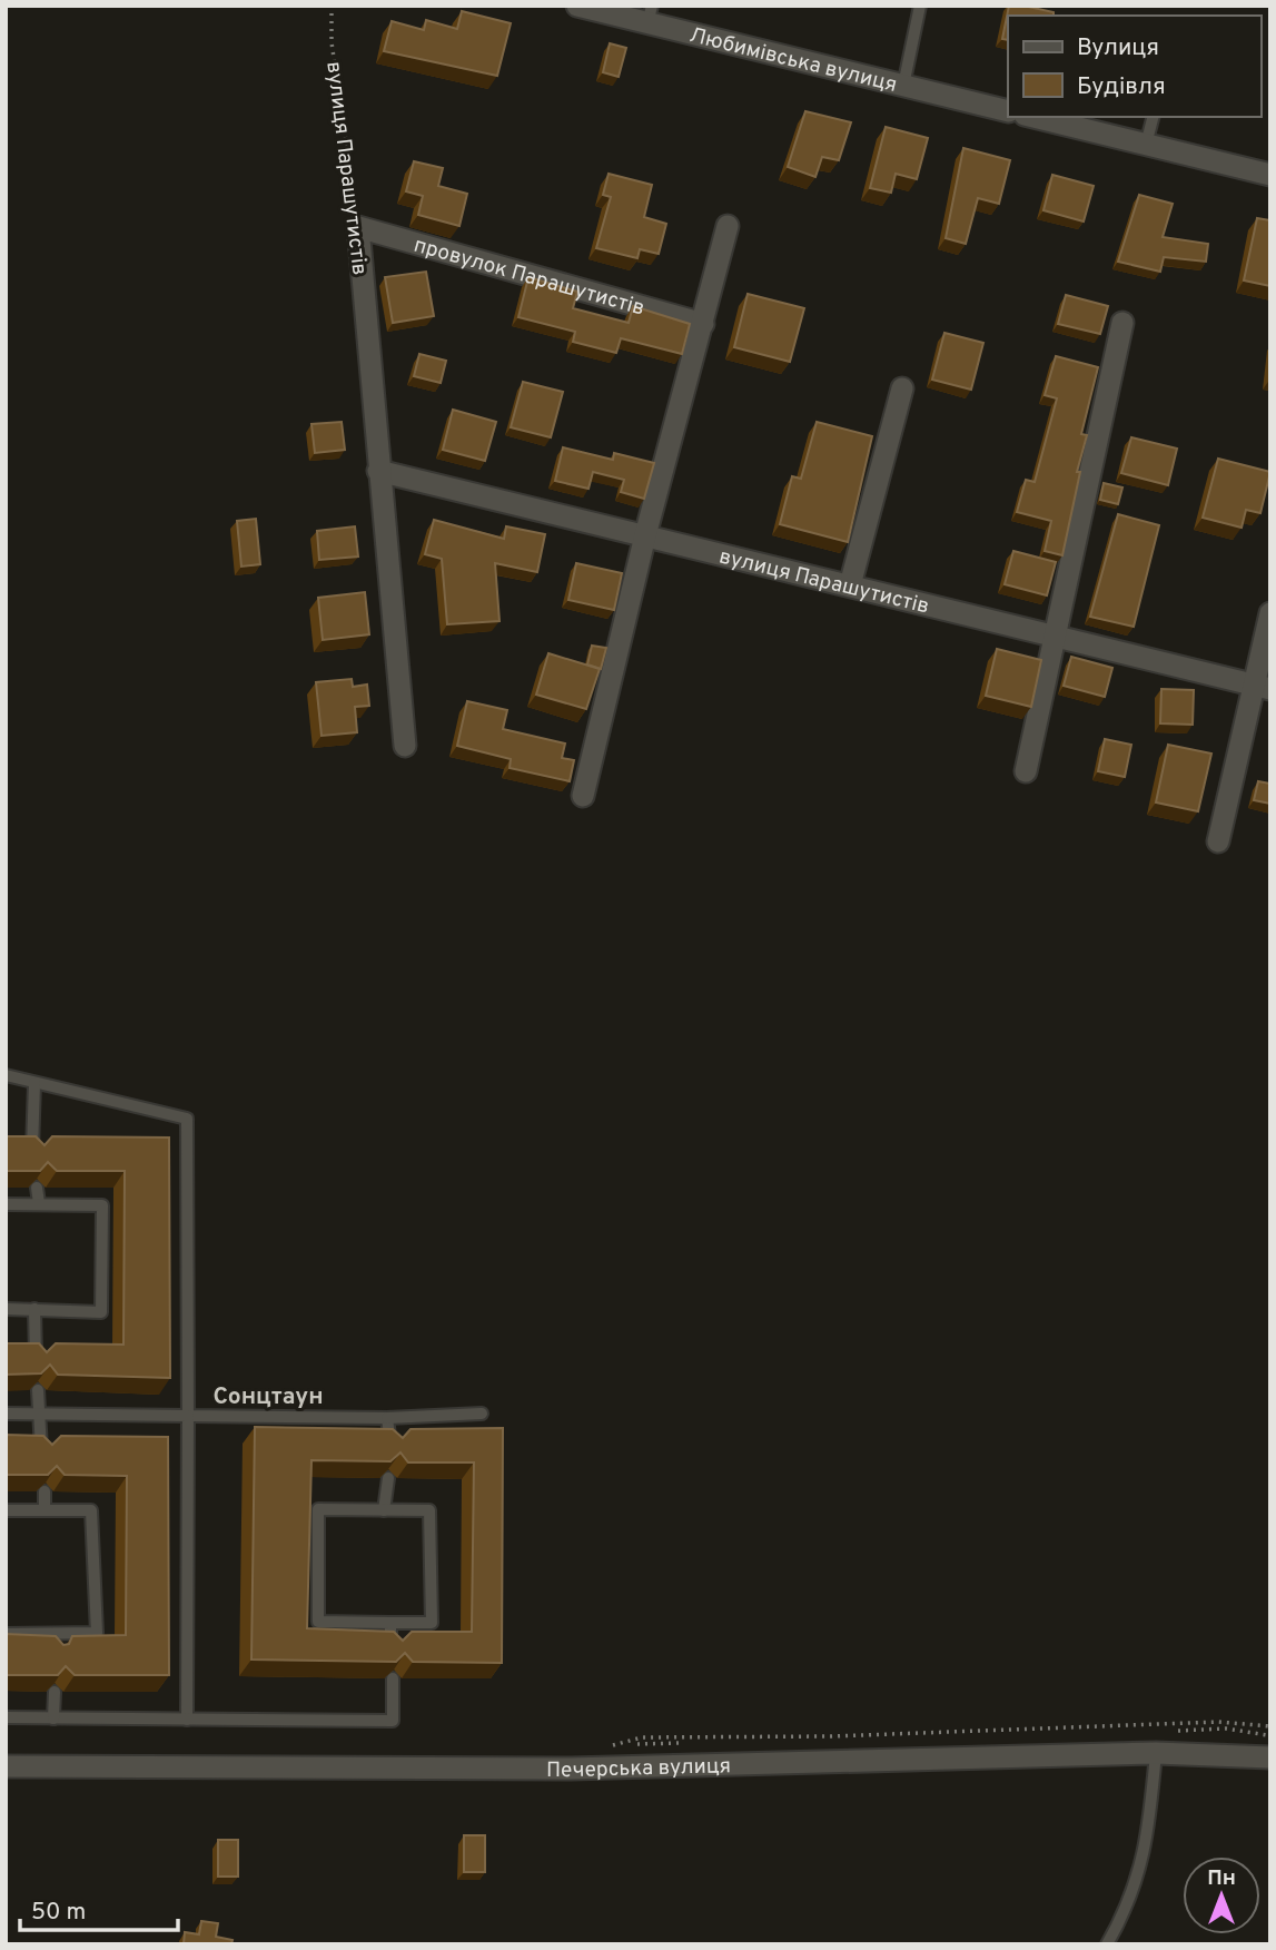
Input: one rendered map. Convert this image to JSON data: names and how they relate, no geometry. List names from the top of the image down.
{
  "streets": {
    "street": [
      "Любимівська вулиця",
      "вулиця Парашутистів",
      "провулок Парашутистів",
      "Печерська вулиця"
    ]
  },
  "crossings": [
    ["вулиця Парашутистів", "провулок Парашутистів"]
  ],
  "districts": ["Сонцтаун"],
  "legend": ["Вулиця", "Будівля"],
  "scale_bar": "50 m",
  "north": "top"
}
